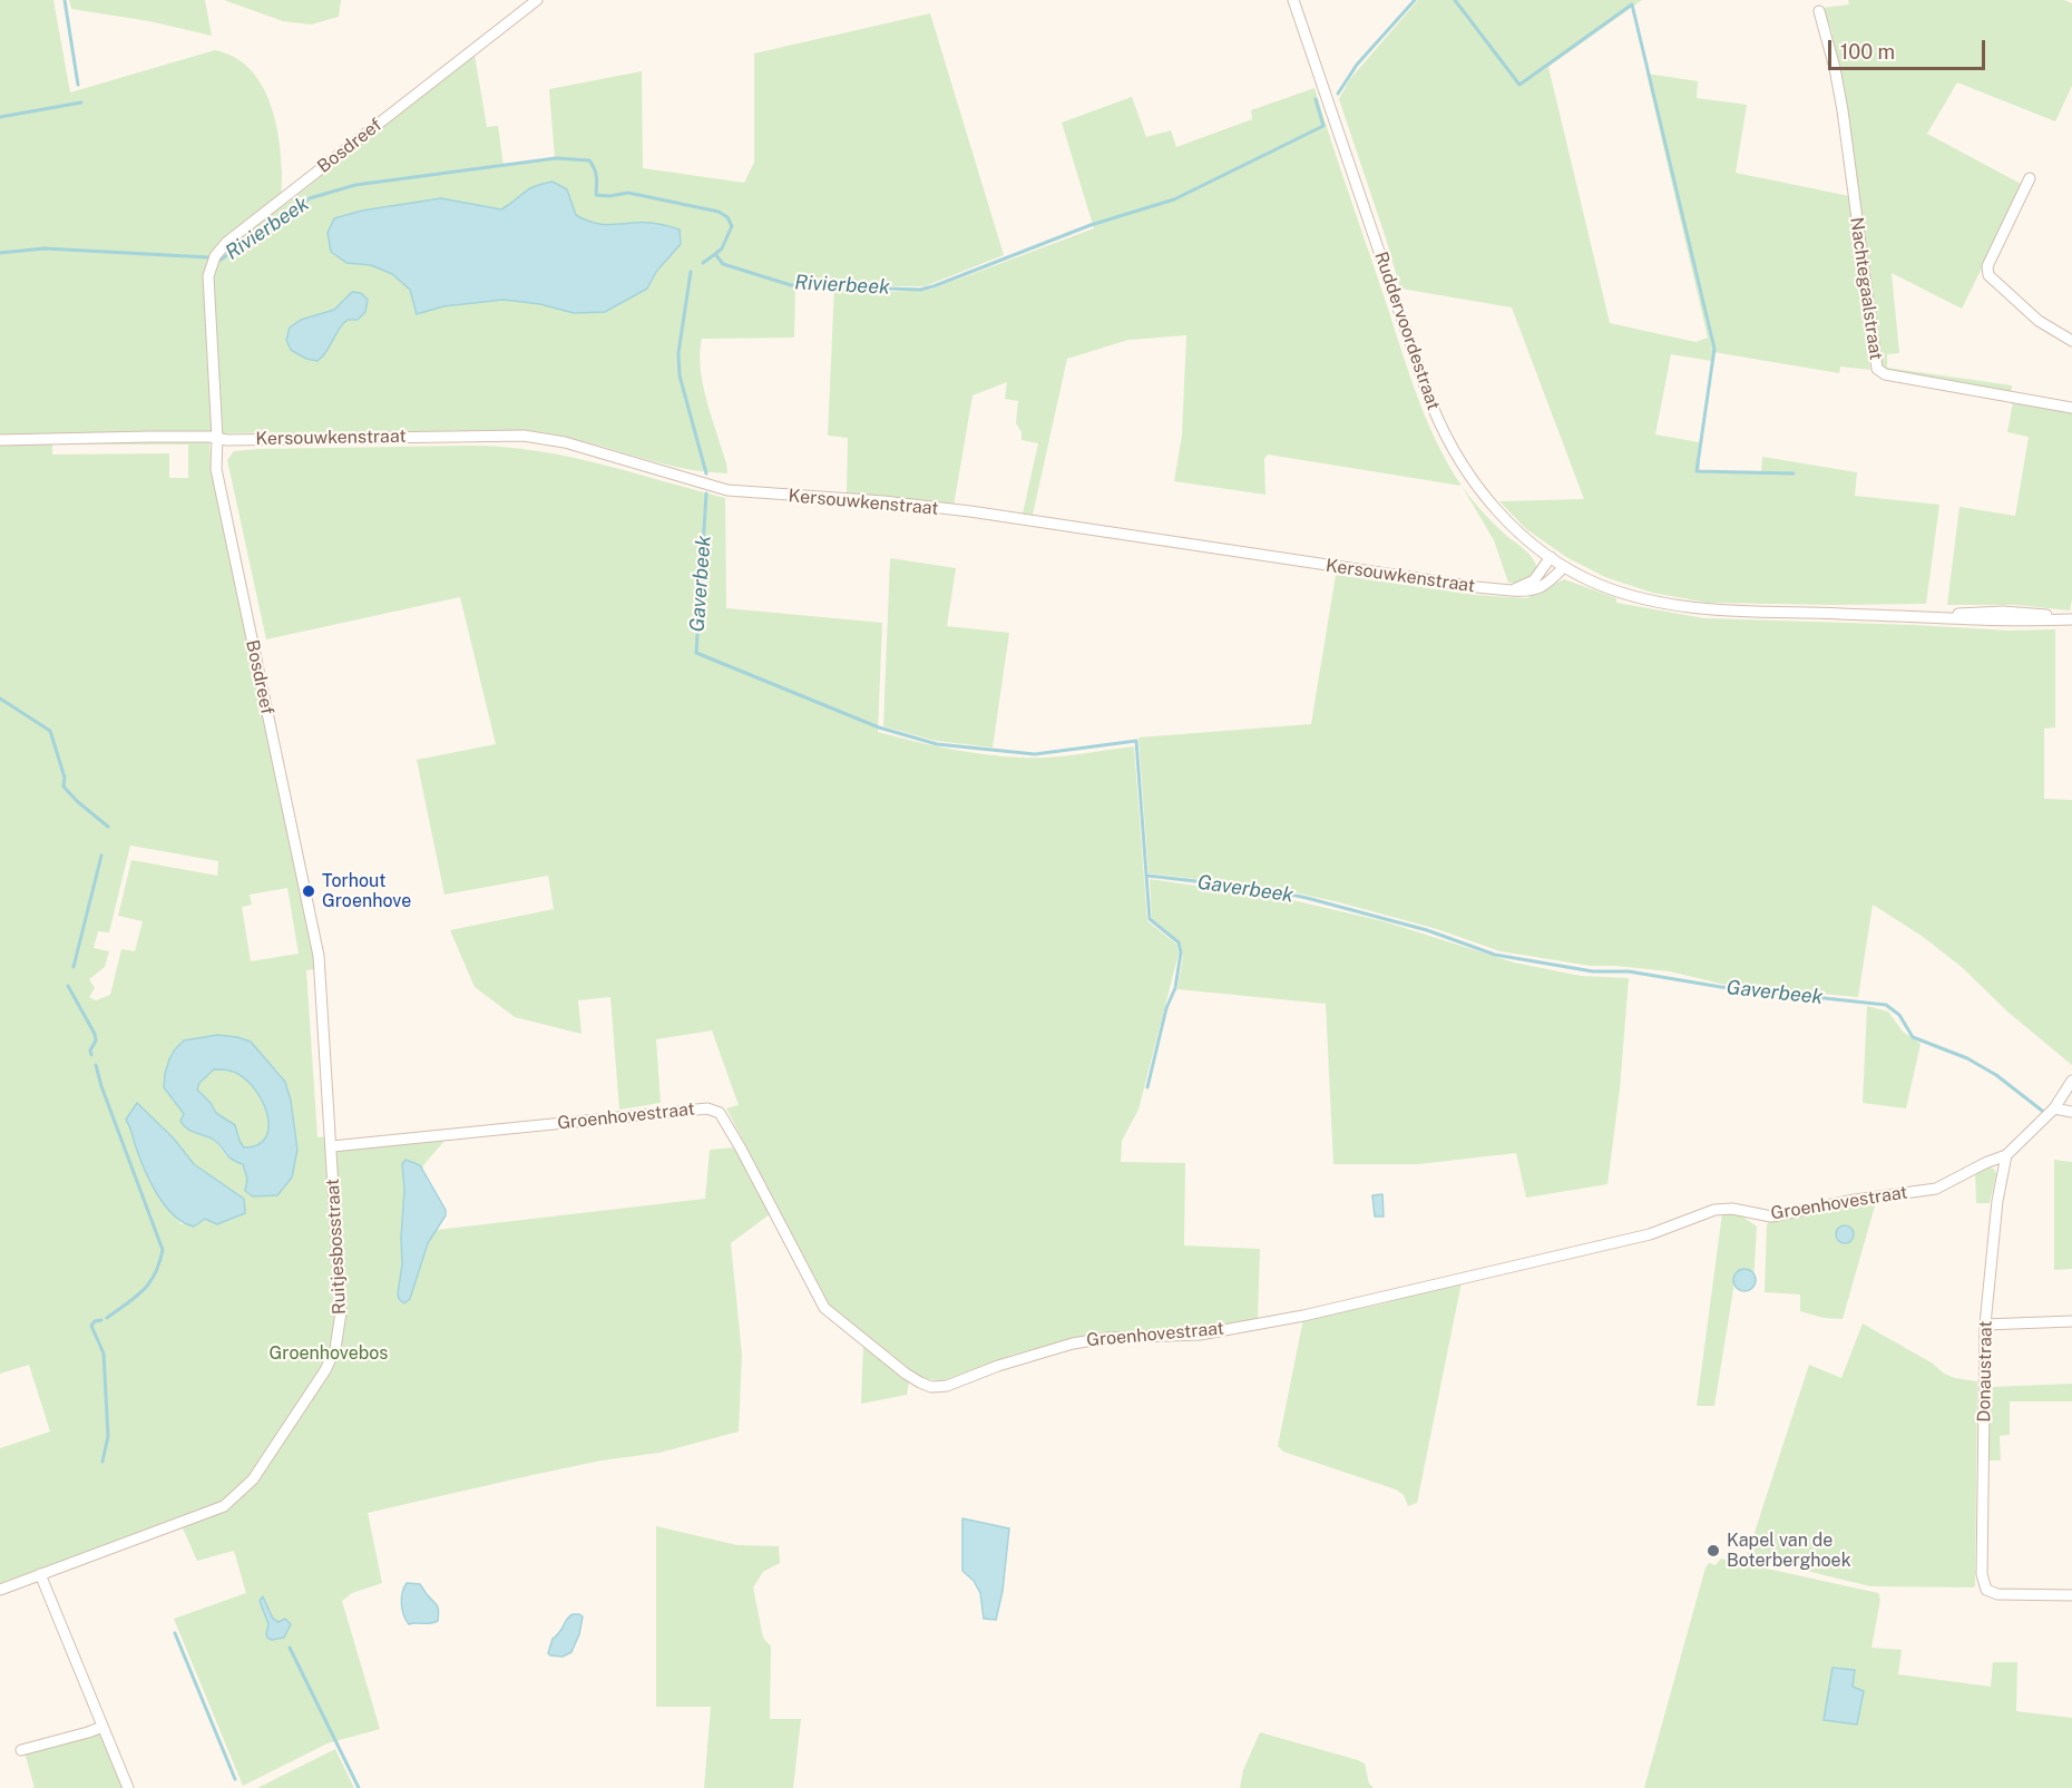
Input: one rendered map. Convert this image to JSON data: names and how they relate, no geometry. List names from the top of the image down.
{
  "streets": {
    "street": [
      "Bosdreef",
      "Nachtegaalstraat",
      "Ruddervoordestraat",
      "Kersouwkenstraat",
      "Groenhovestraat",
      "Ruitjesbosstraat",
      "Donaustraat"
    ]
  },
  "crossings": [
    ["Bosdreef", "Kersouwkenstraat"],
    ["Bosdreef", "Ruitjesbosstraat"],
    ["Ruddervoordestraat", "Kersouwkenstraat"],
    ["Groenhovestraat", "Ruitjesbosstraat"],
    ["Groenhovestraat", "Donaustraat"]
  ],
  "water": ["Rivierbeek", "Gaverbeek"],
  "parks": ["Groenhovebos"],
  "places": ["Torhout Groenhove", "Kapel van de Boterberghoek"],
  "scale_bar": "100 m"
}
